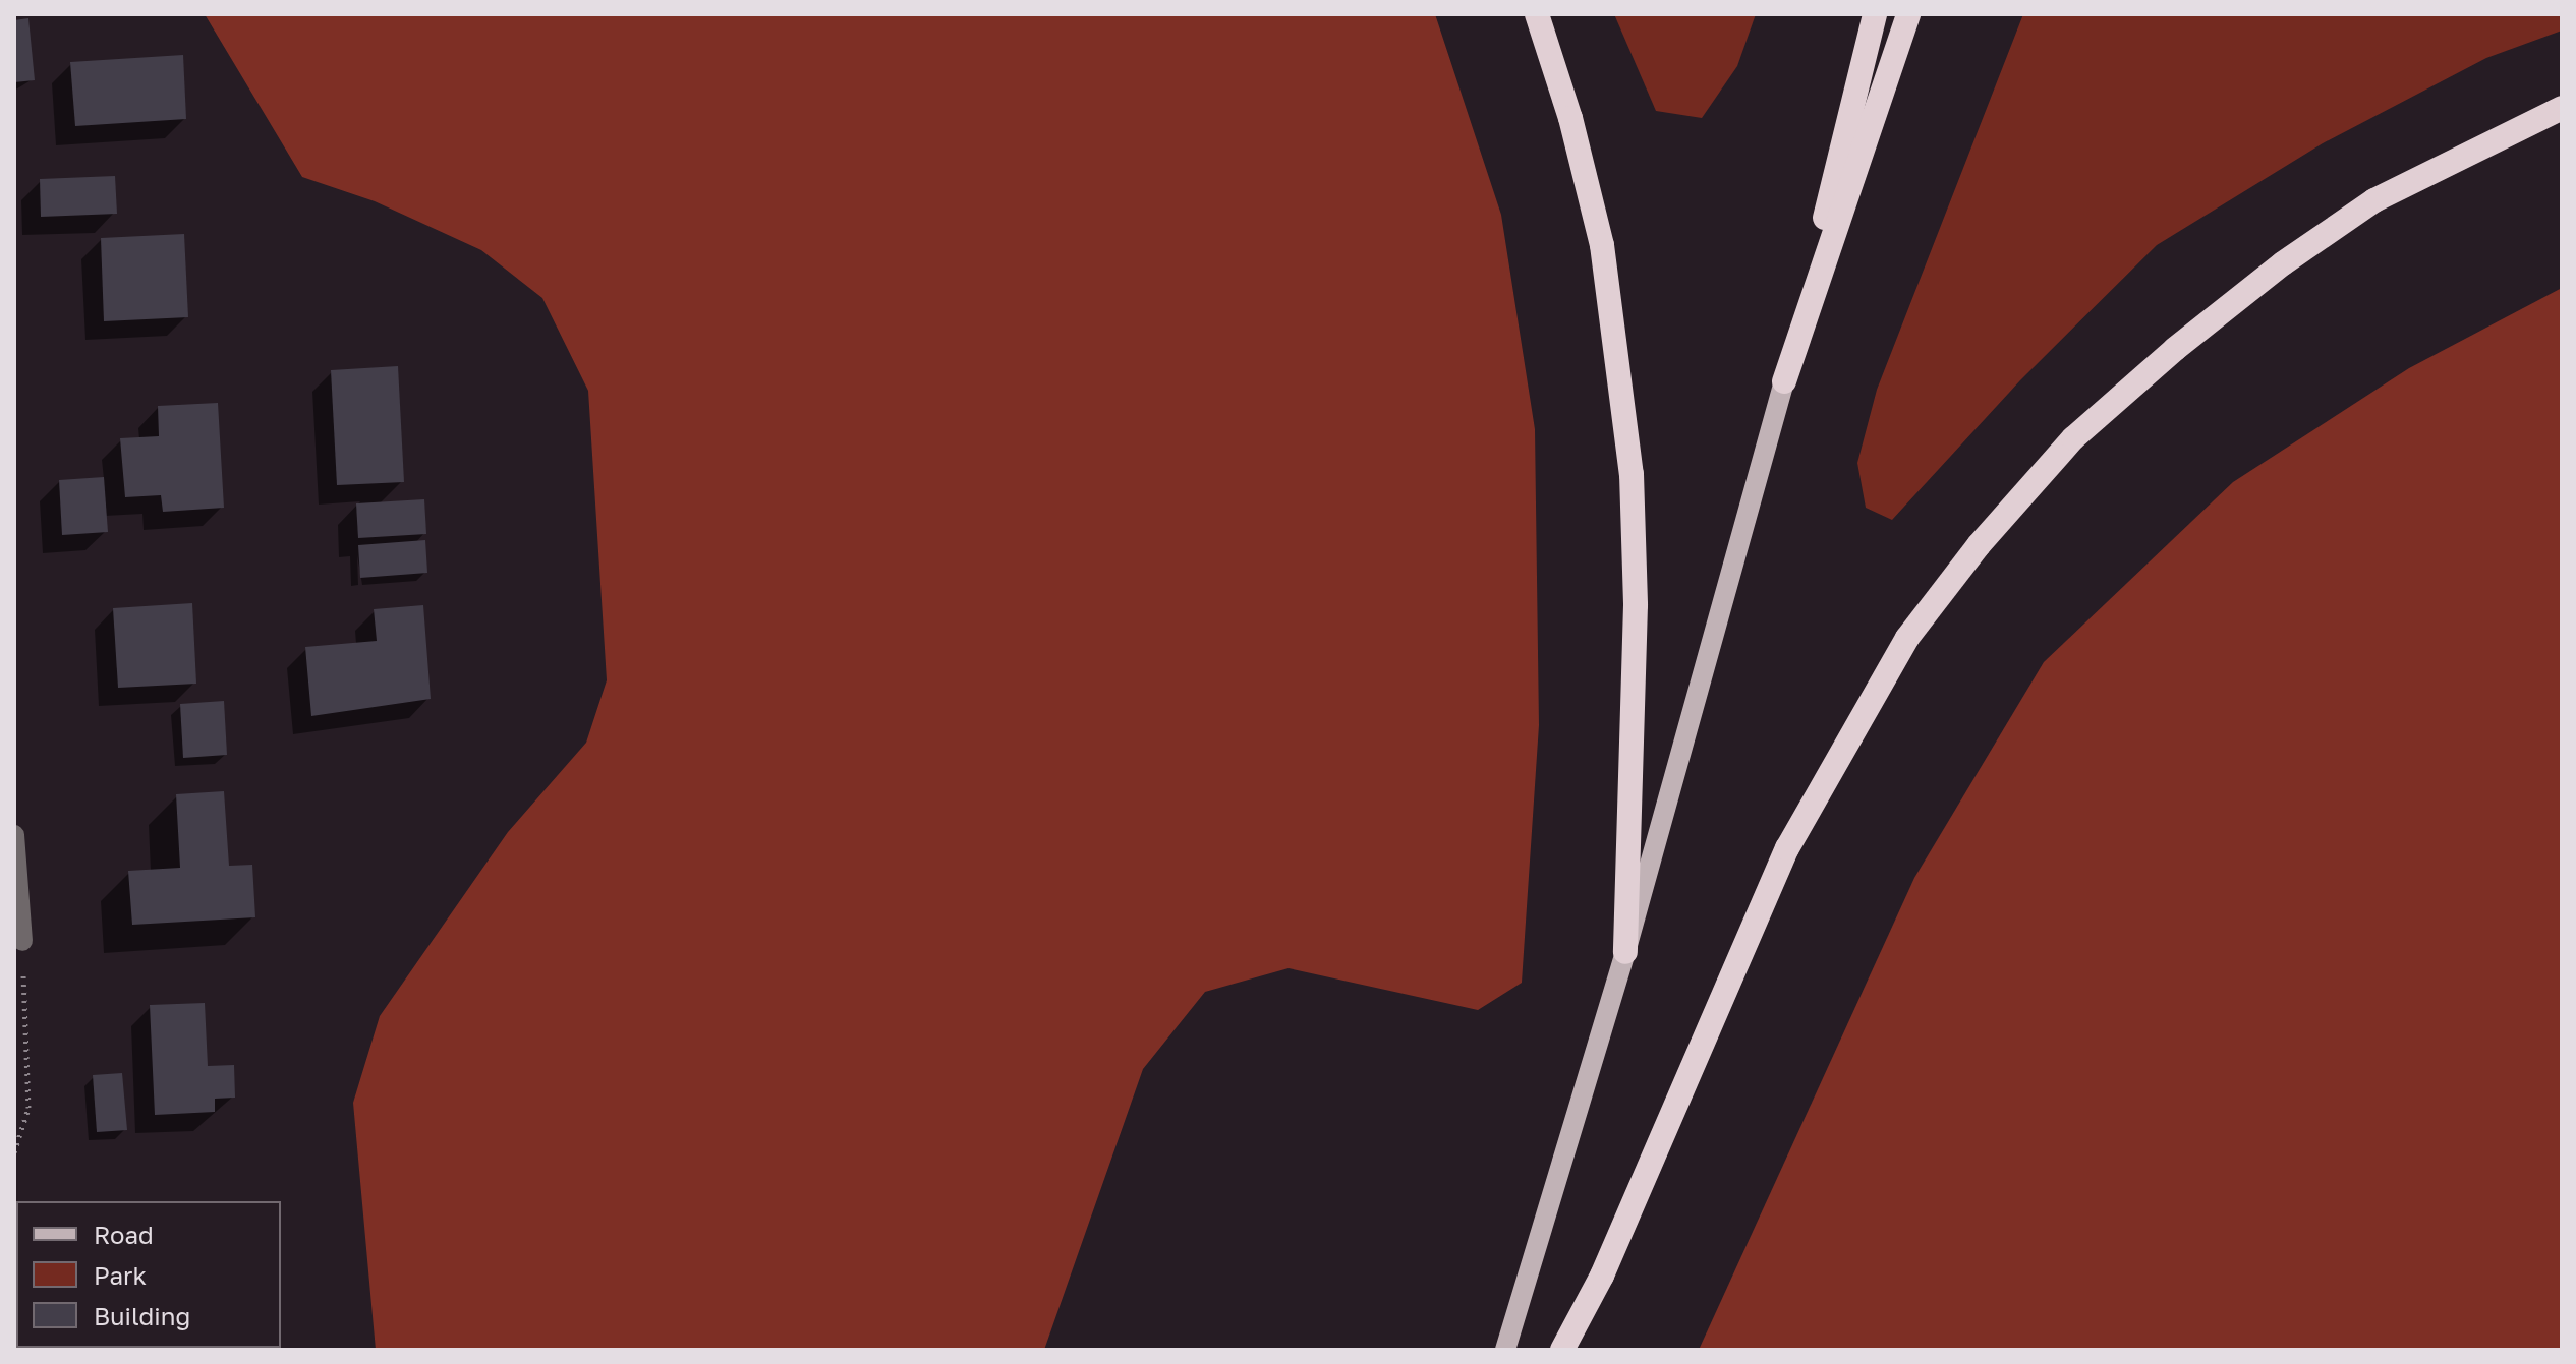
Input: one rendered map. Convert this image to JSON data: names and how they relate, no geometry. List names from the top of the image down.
{
  "legend": ["Road", "Park", "Building"]
}
